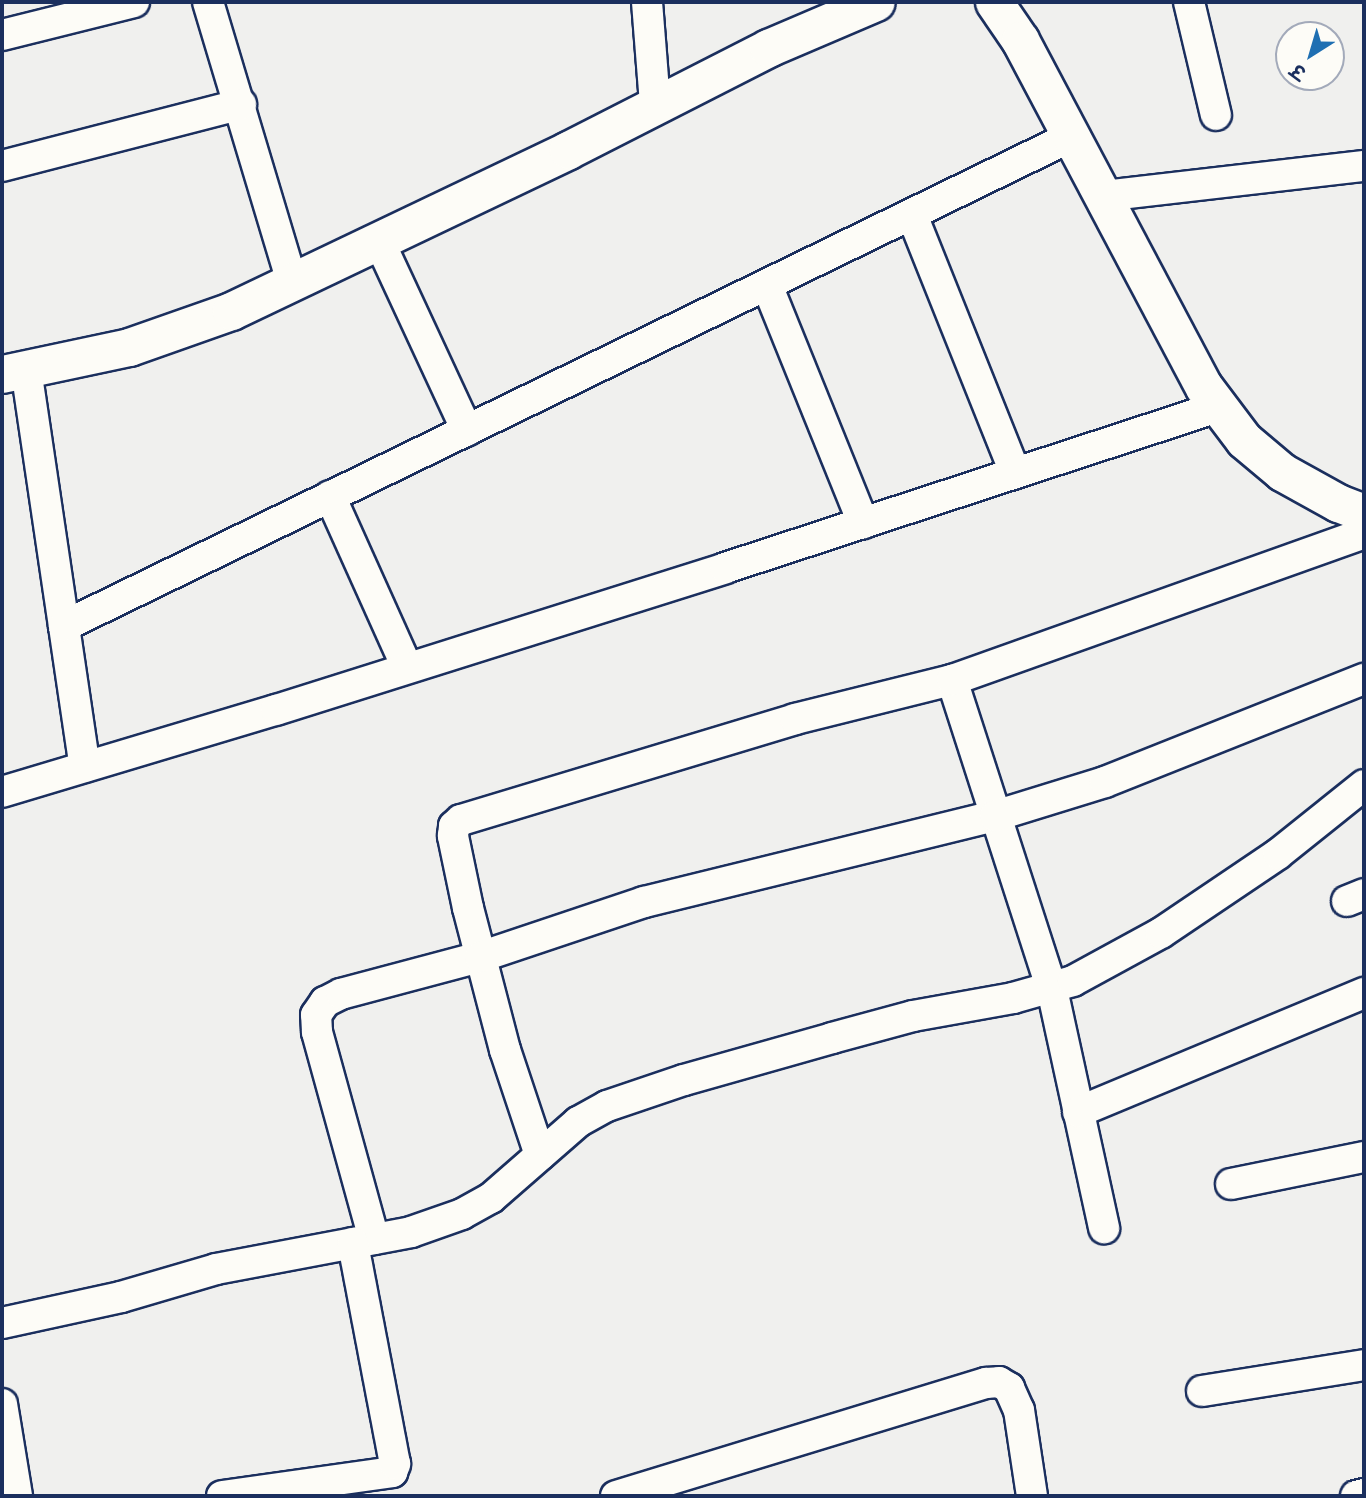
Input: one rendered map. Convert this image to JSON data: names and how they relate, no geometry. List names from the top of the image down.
{
  "north": "bottom left"
}
